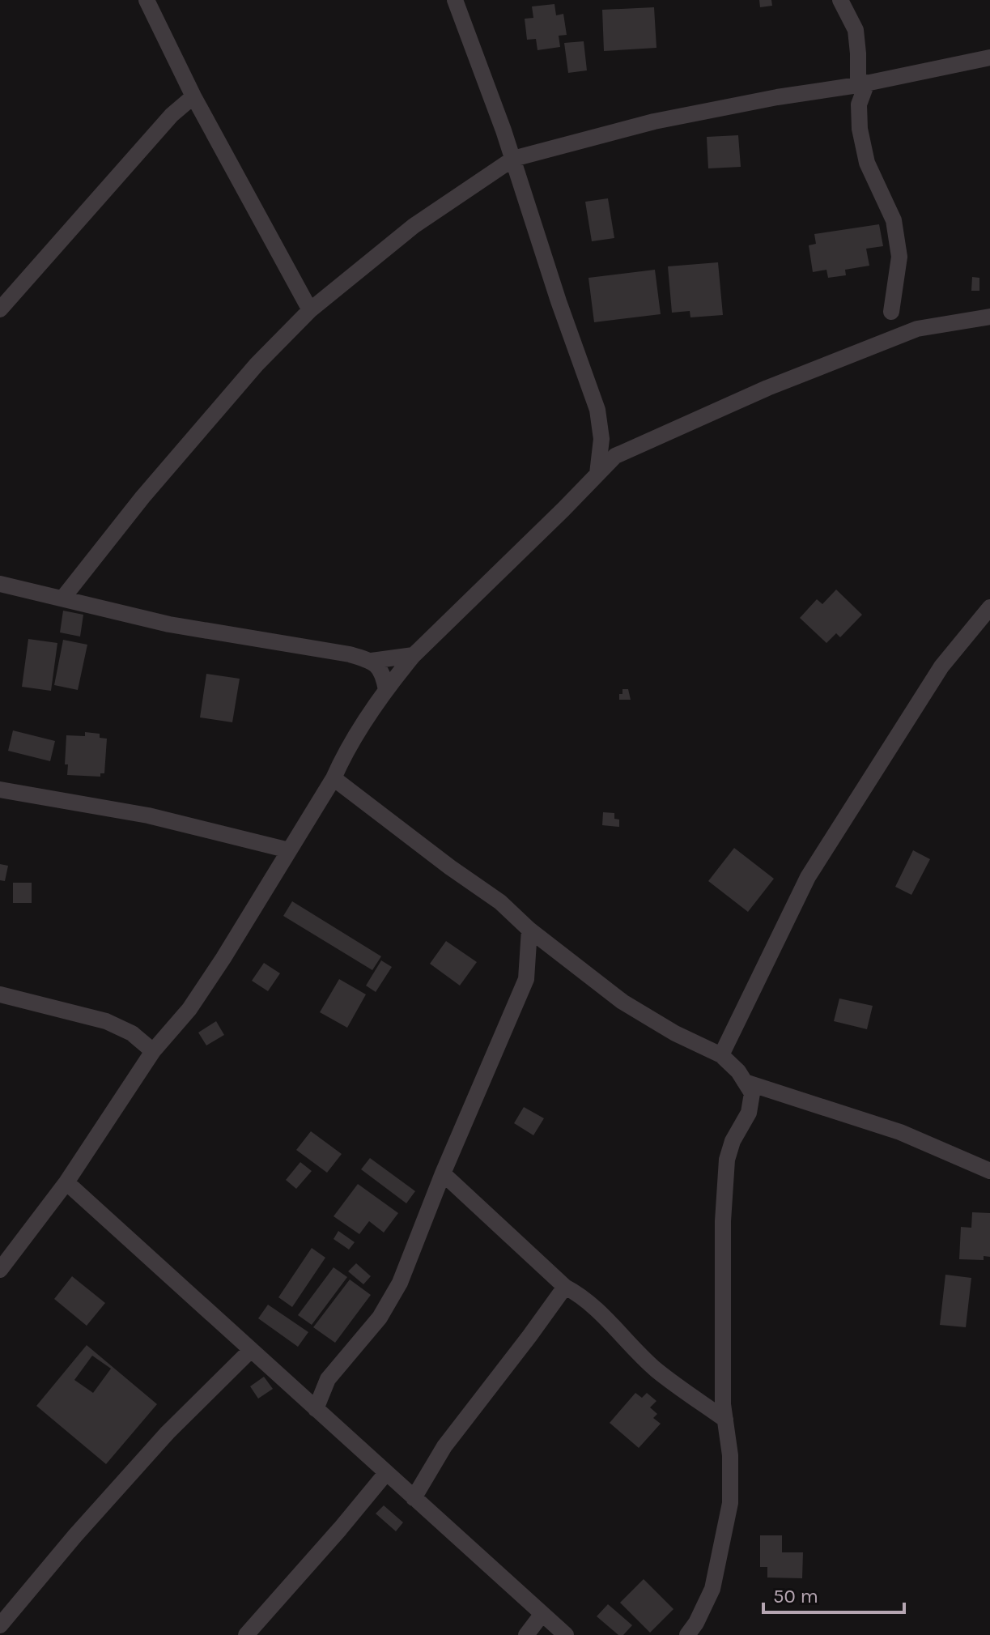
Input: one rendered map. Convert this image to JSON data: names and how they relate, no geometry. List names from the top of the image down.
{
  "scale_bar": "50 m"
}
